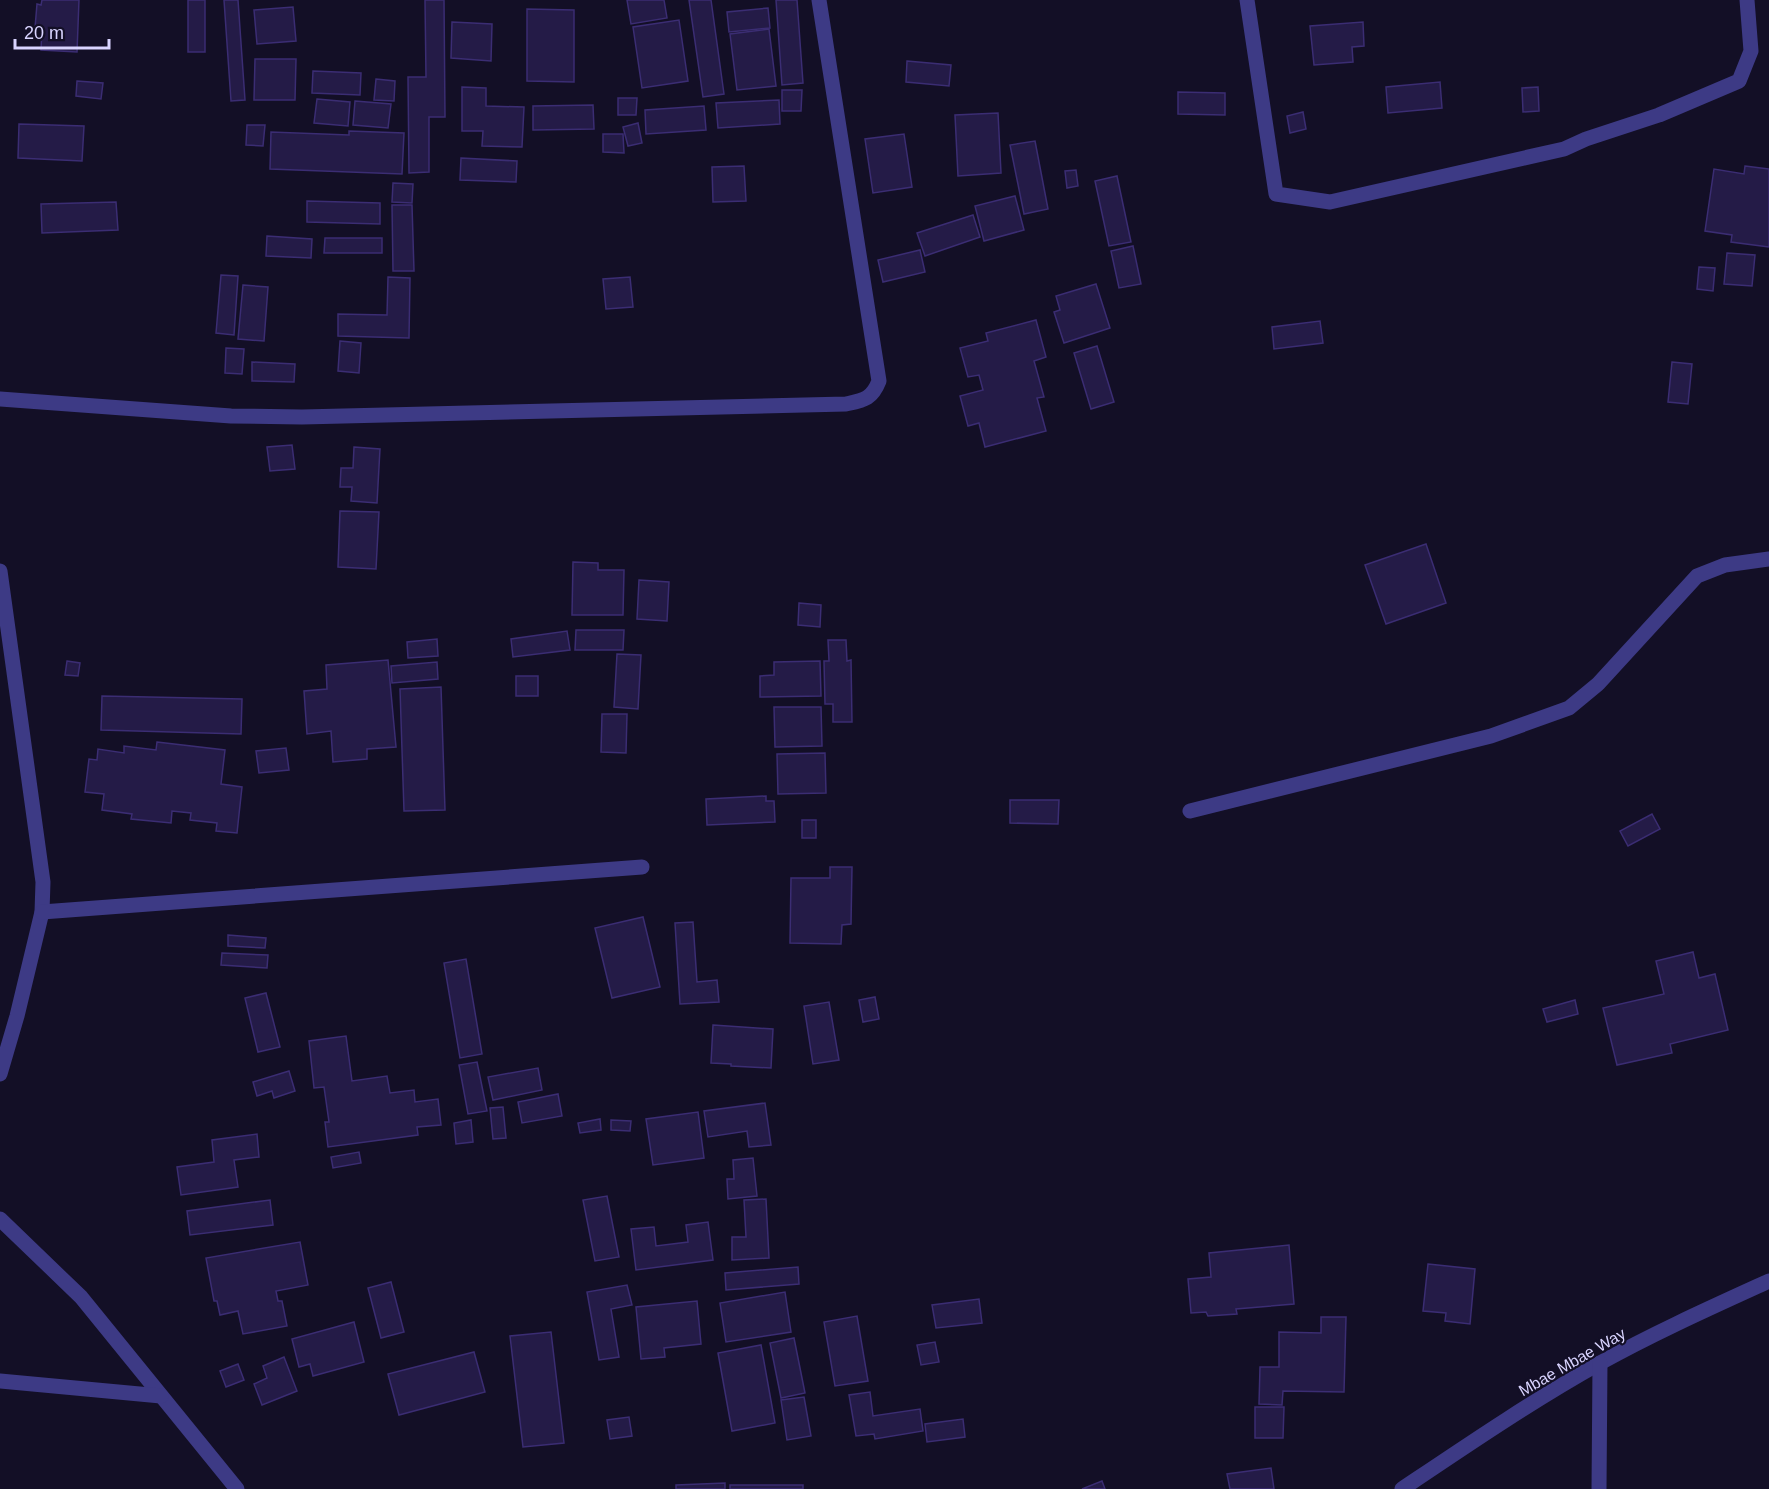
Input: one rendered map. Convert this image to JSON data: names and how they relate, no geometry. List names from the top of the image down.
{
  "streets": {
    "street": ["Mbae Mbae Way"]
  },
  "scale_bar": "20 m"
}
